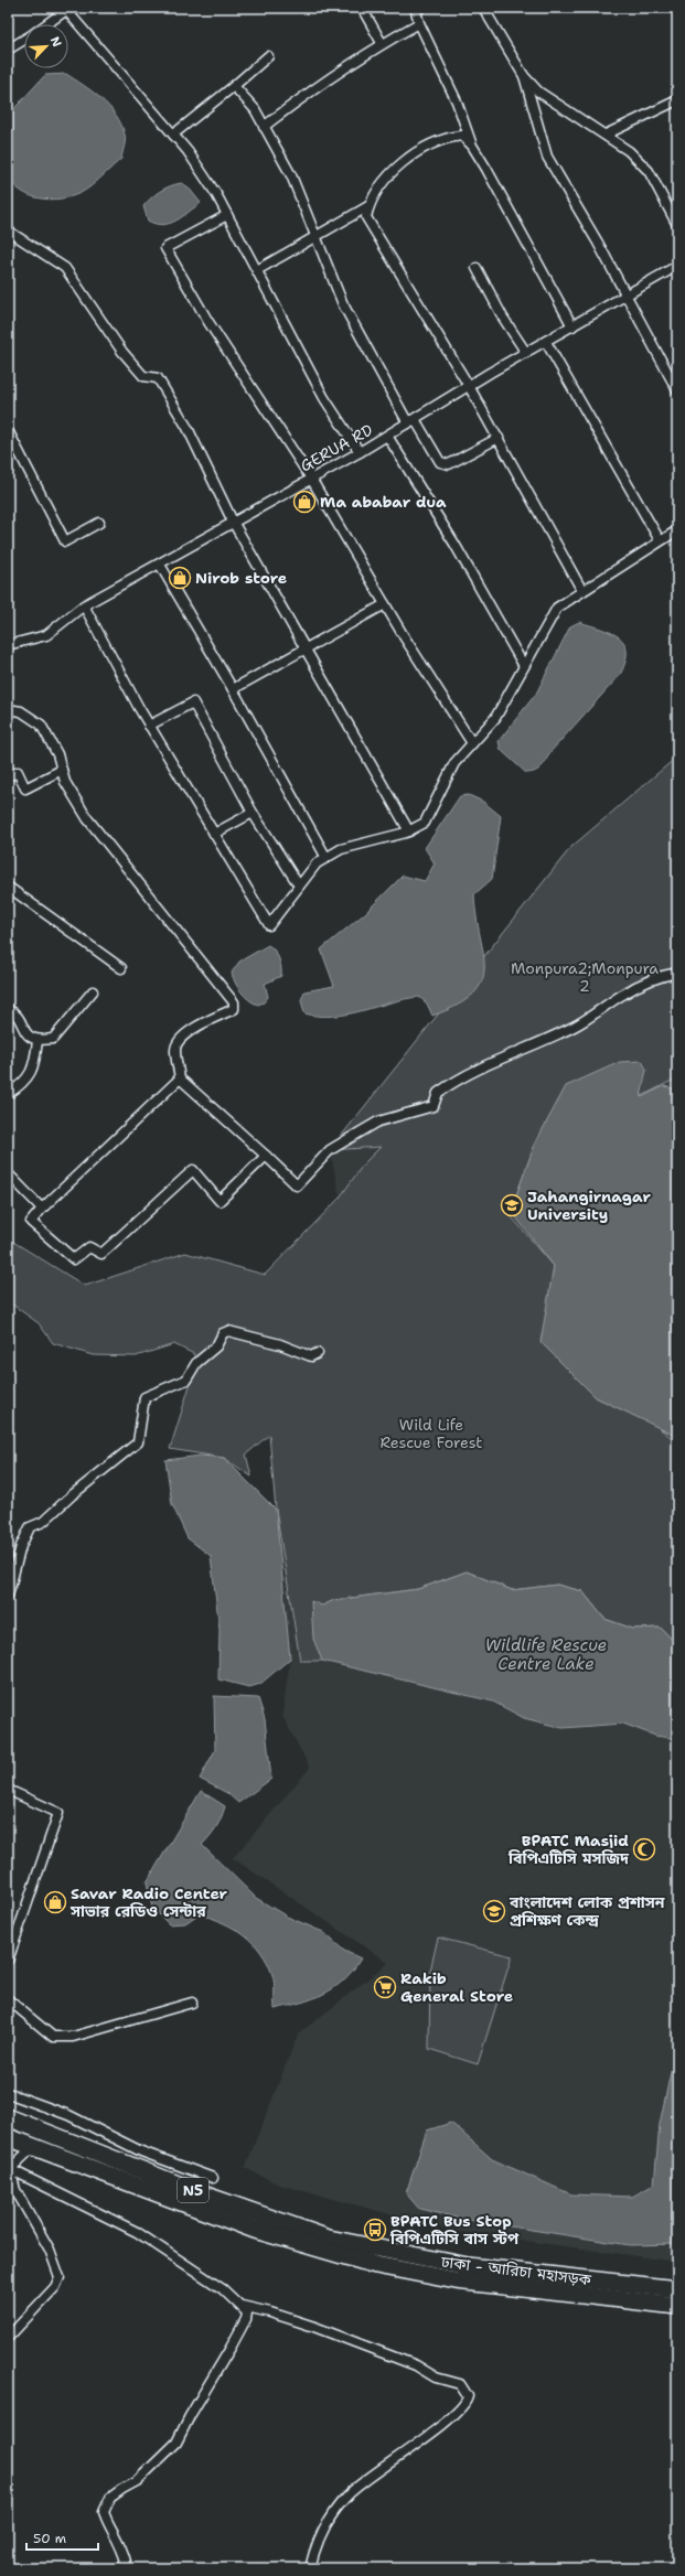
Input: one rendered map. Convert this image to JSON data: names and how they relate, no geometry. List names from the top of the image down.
{
  "streets": {
    "highway": ["N5", "ঢাকা - আরিচা মহাসড়ক"],
    "street": ["GERUA RD"]
  },
  "water": ["Wildlife Rescue Centre Lake"],
  "parks": ["Monpura2;Monpura 2", "Wild Life Rescue Forest"],
  "places": {
    "shop": ["Ma ababar dua", "Nirob store", "Savar Radio Center সাভার রেডিও সেন্টার"],
    "school or university": ["Jahangirnagar University", "বাংলাদেশ লোক প্রশাসন প্রশিক্ষণ কেন্দ্র"],
    "mosque": ["BPATC Masjid বিপিএটিসি মসজিদ"],
    "supermarket": ["Rakib General Store"],
    "bus stop": ["BPATC Bus Stop বিপিএটিসি বাস স্টপ"]
  },
  "scale_bar": "50 m",
  "north": "top right"
}
